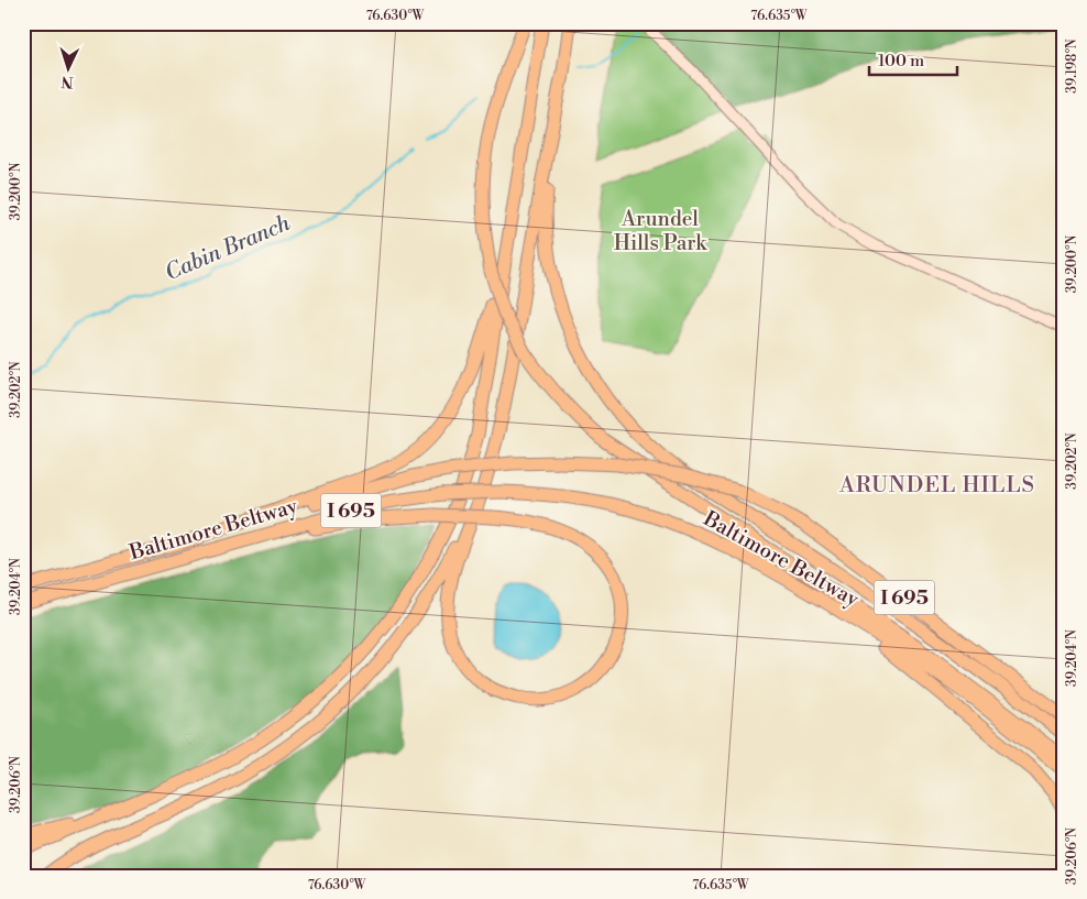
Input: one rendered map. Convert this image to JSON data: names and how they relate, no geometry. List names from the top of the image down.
{
  "streets": {
    "highway": ["I 695", "Baltimore Beltway"]
  },
  "districts": ["ARUNDEL HILLS"],
  "water": ["Cabin Branch"],
  "parks": ["Arundel Hills Park"],
  "scale_bar": "100 m",
  "north": "bottom",
  "coordinates": [
    "76.630°W",
    "76.635°W",
    "39.198°N",
    "39.200°N",
    "39.202°N",
    "39.204°N",
    "39.206°N"
  ]
}
